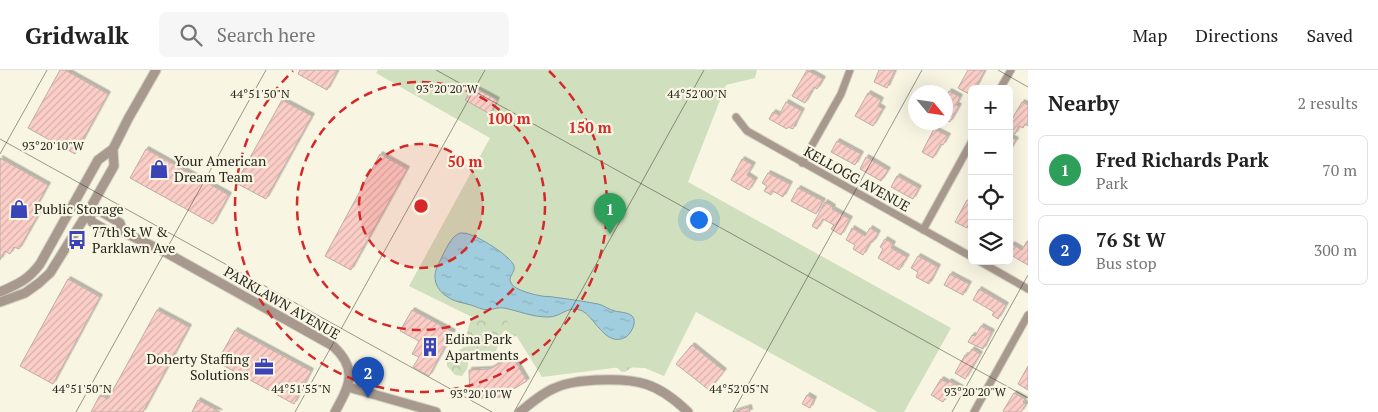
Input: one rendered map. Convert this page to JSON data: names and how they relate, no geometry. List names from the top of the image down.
{
  "streets": {
    "street": ["KELLOGG AVENUE", "PARKLAWN AVENUE"]
  },
  "places": {
    "shop": ["Your American Dream Team", "Public Storage"],
    "bus stop": ["77th St W & Parklawn Ave"],
    "building": ["Edina Park Apartments"],
    "office": ["Doherty Staffing Solutions"]
  },
  "north": "bottom right",
  "page": {
    "header": "Gridwalk",
    "search": "Search here",
    "nav": ["Map", "Directions", "Saved"],
    "heading": ["Nearby", "2 results"],
    "map_buttons": ["+", "−"],
    "list": [
      {
        "mark": "1",
        "name": "Fred Richards Park",
        "note": "Park",
        "value": "70 m"
      },
      {
        "mark": "2",
        "name": "76 St W",
        "note": "Bus stop",
        "value": "300 m"
      }
    ],
    "pins": ["1", "2"]
  },
  "coordinates": [
    "93°20'20\"W",
    "44°51'50\"N",
    "44°52'00\"N",
    "93°20'10\"W",
    "44°51'55\"N",
    "44°52'05\"N"
  ],
  "rings": ["100 m", "150 m", "50 m"]
}
